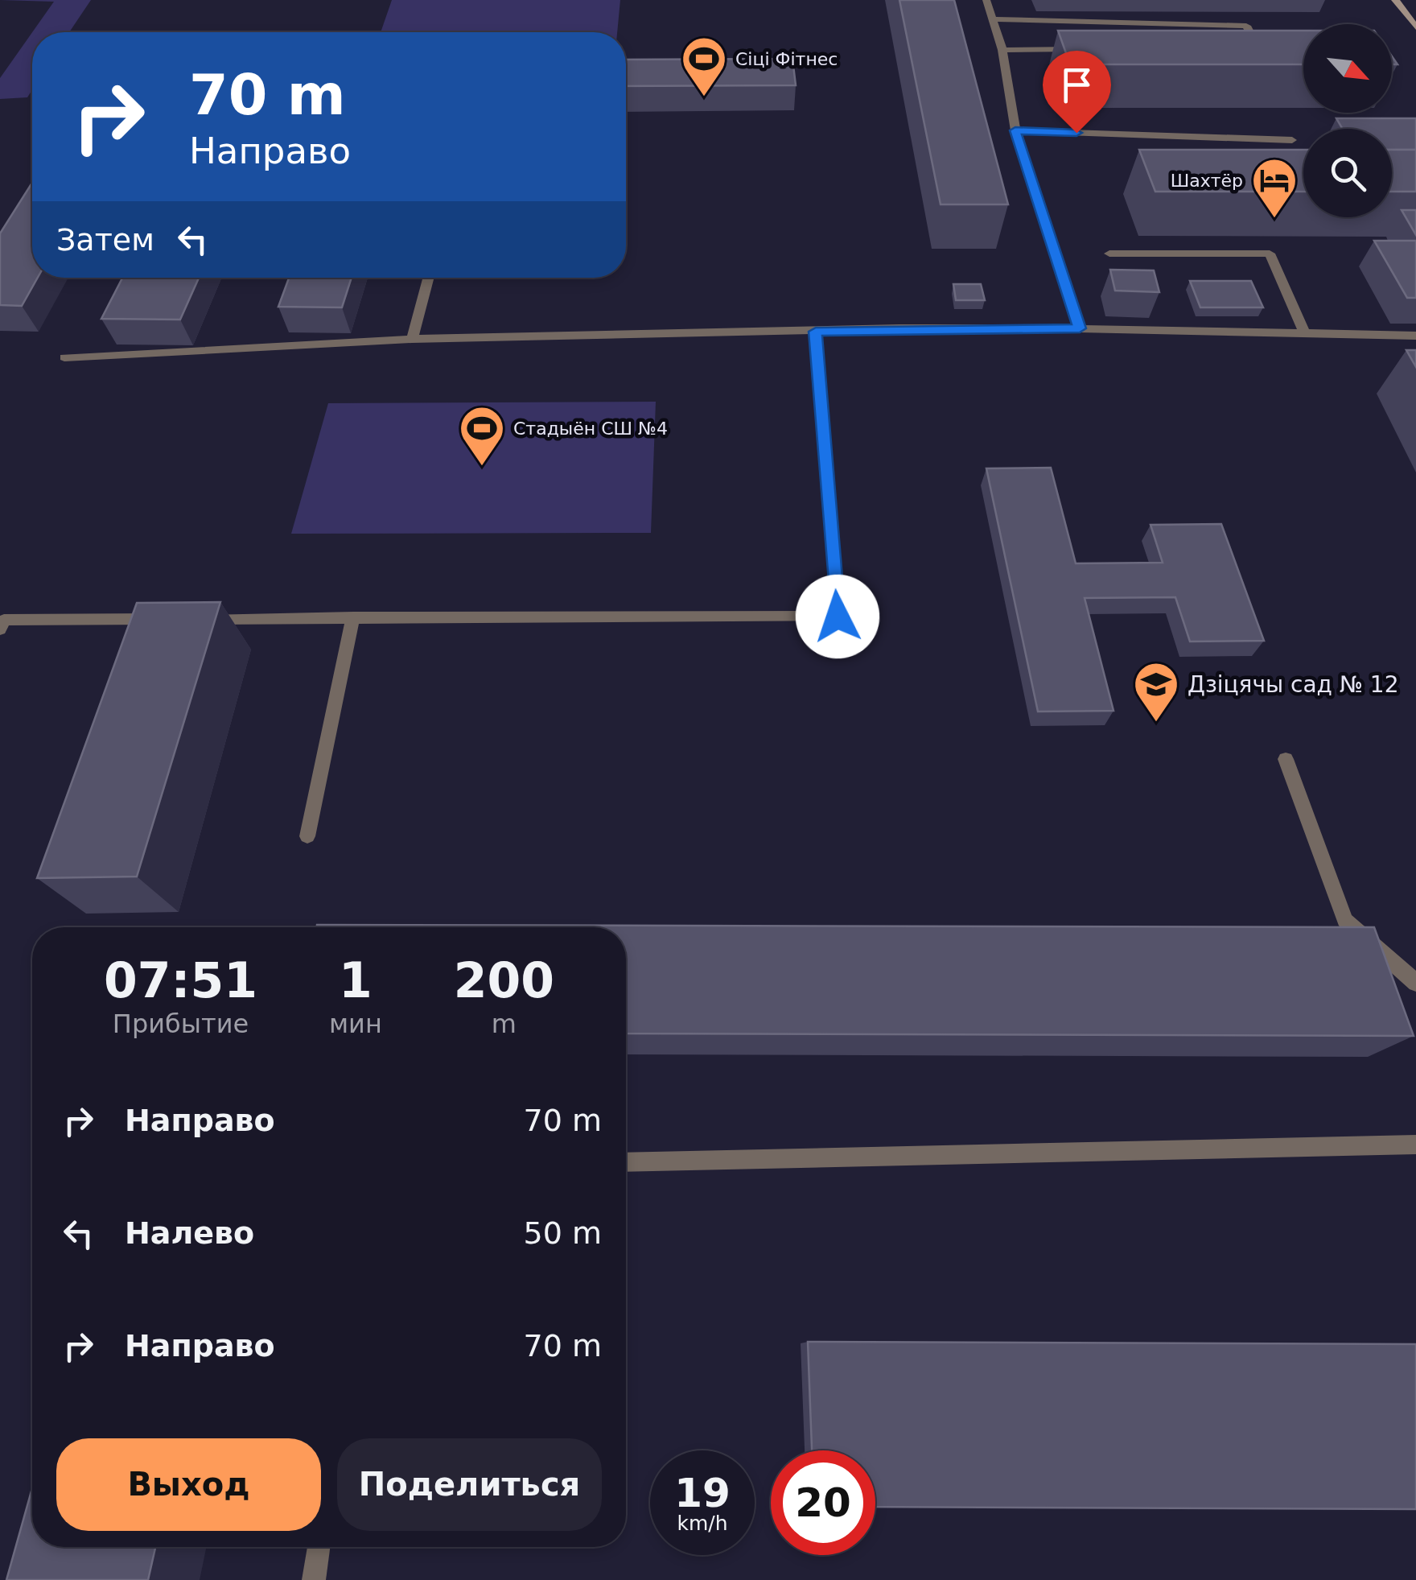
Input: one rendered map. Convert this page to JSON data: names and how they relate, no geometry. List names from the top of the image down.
{
  "places": {
    "sports": ["Сіці Фітнес", "Стадыён СШ №4"],
    "hotel": ["Шахтёр"],
    "school or university": ["Дзіцячы сад № 12"]
  },
  "north": "bottom right",
  "page": {
    "turn": ["70 m", "Направо"],
    "then": "Затем",
    "eta": [
      "07:51",
      "Прибытие",
      "1",
      "мин",
      "200",
      "m"
    ],
    "list": [
      {
        "name": "Направо",
        "value": "70 m"
      },
      {
        "name": "Налево",
        "value": "50 m"
      },
      {
        "name": "Направо",
        "value": "70 m"
      }
    ],
    "buttons": ["Выход", "Поделиться"],
    "speed": "19 km/h",
    "limit": "20"
  }
}
